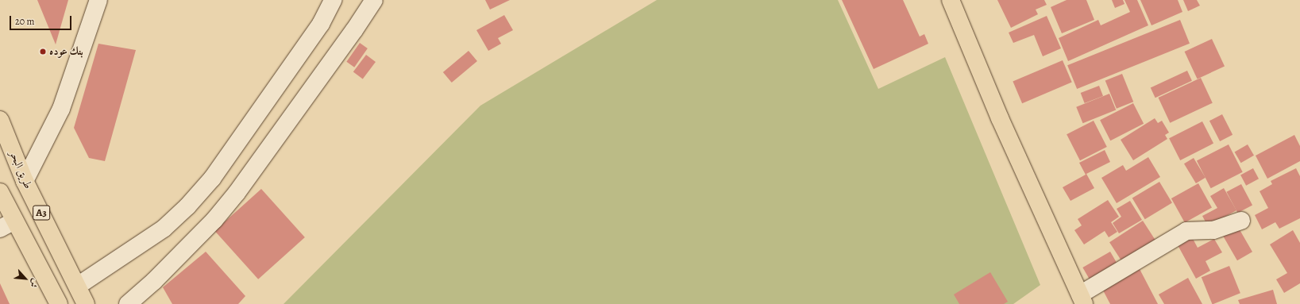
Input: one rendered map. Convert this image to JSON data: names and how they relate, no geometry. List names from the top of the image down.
{
  "streets": {
    "main road": ["طريق البحر", "A3"]
  },
  "places": ["بنك عوده"],
  "scale_bar": "20 m",
  "north": "bottom right"
}
